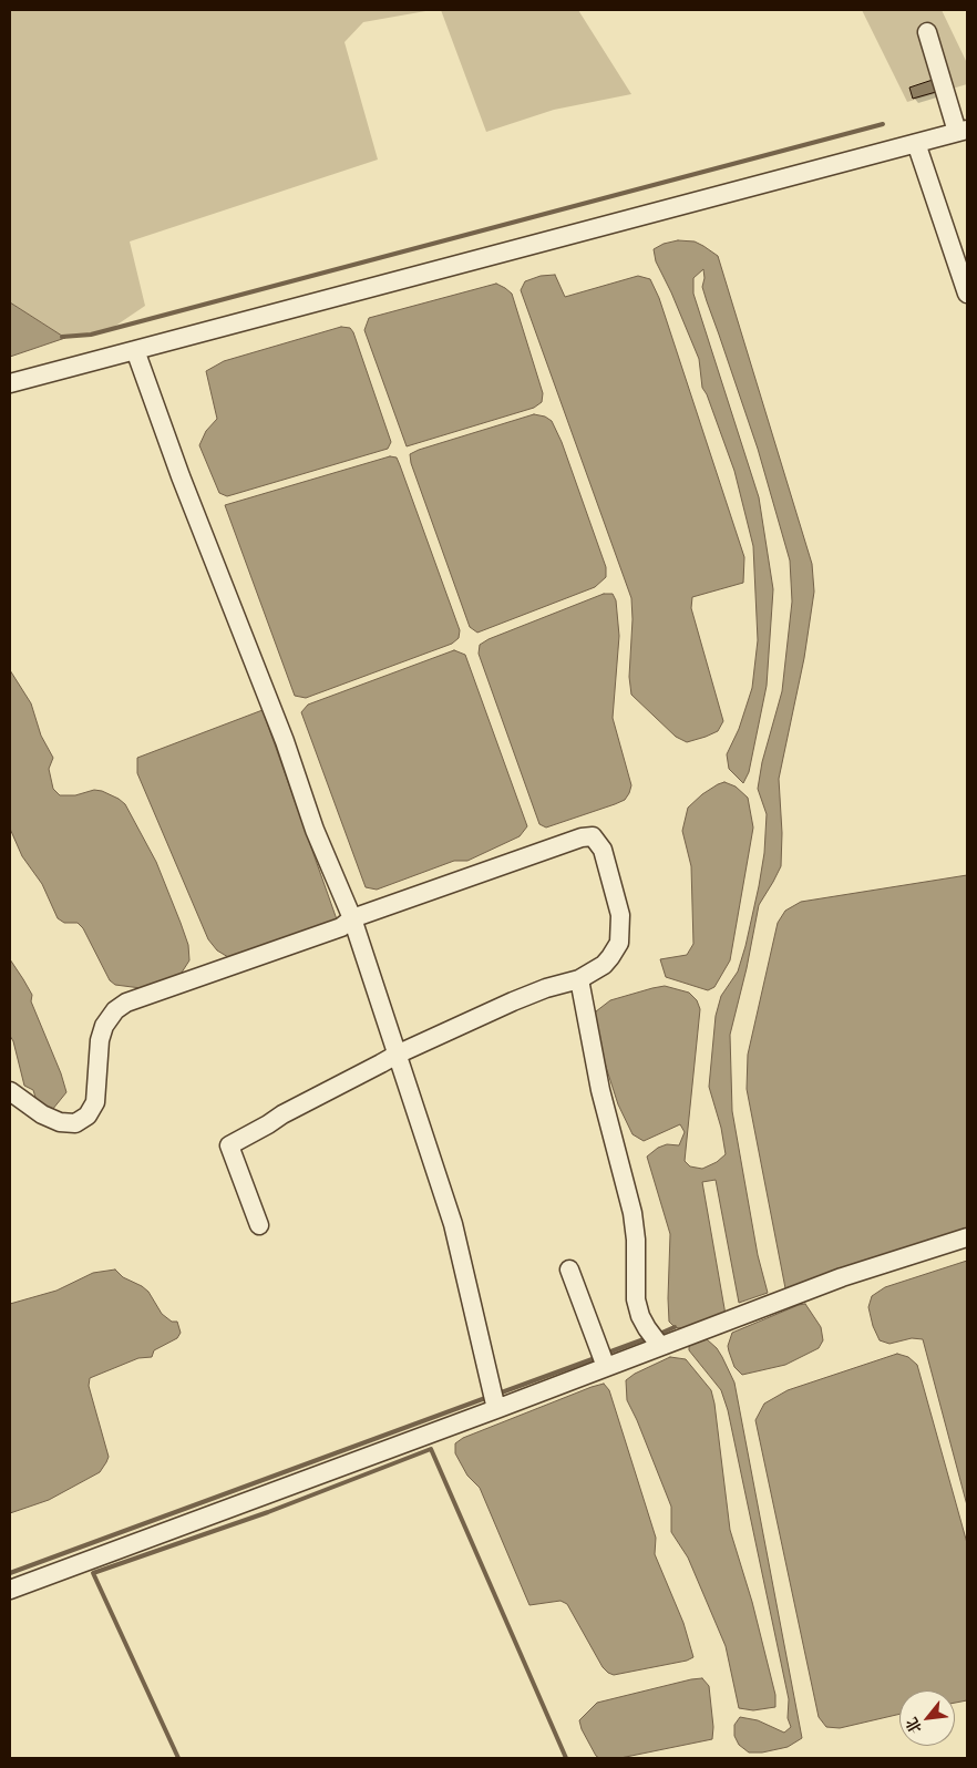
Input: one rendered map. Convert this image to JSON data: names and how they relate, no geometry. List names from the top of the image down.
{
  "north": "bottom left"
}
